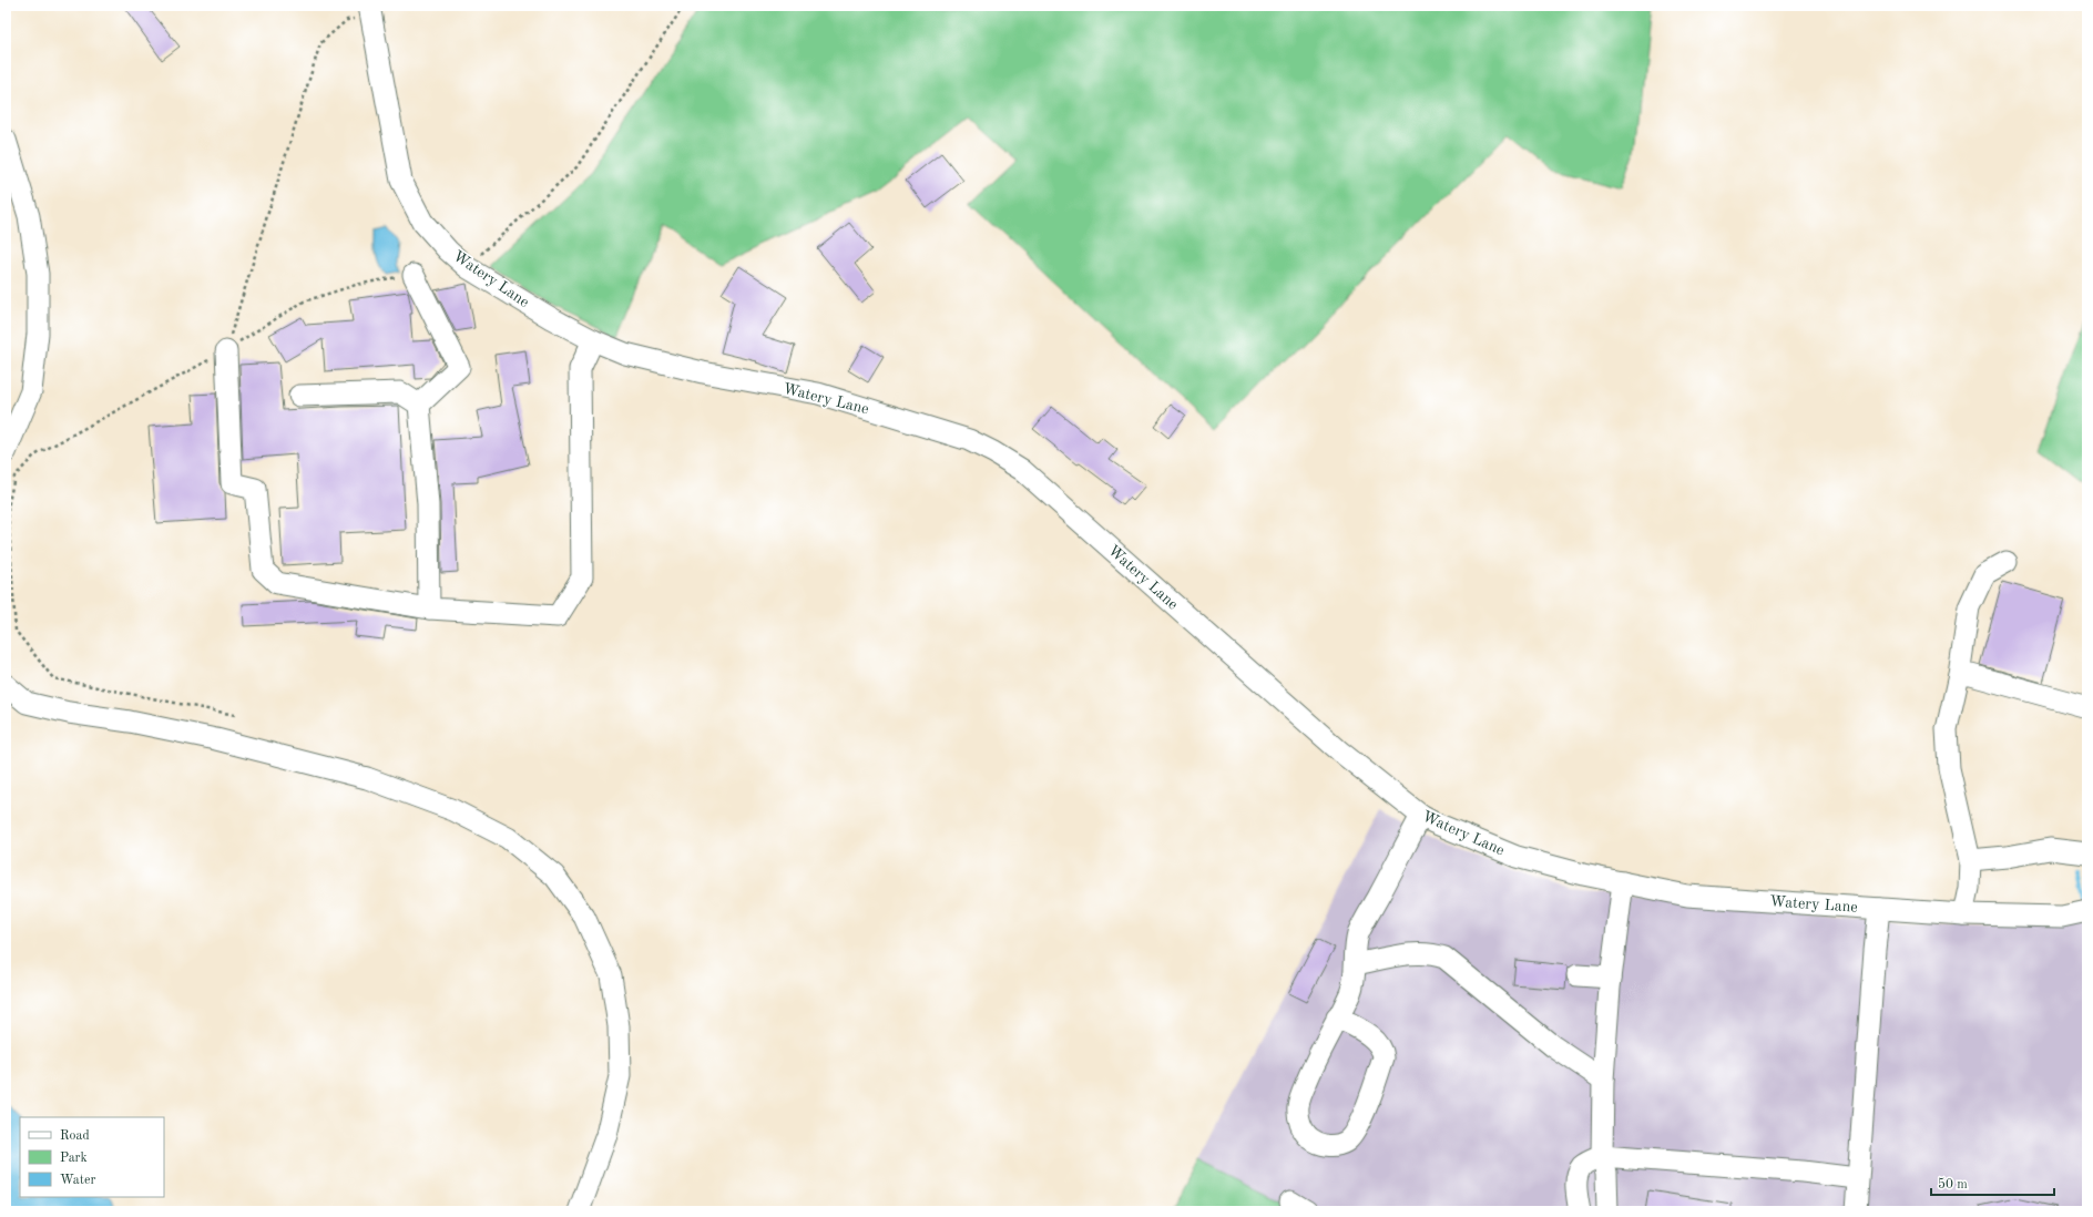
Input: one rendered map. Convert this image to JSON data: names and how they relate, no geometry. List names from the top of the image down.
{
  "streets": {
    "street": ["Watery Lane"]
  },
  "legend": ["Road", "Park", "Water"],
  "scale_bar": "50 m"
}
